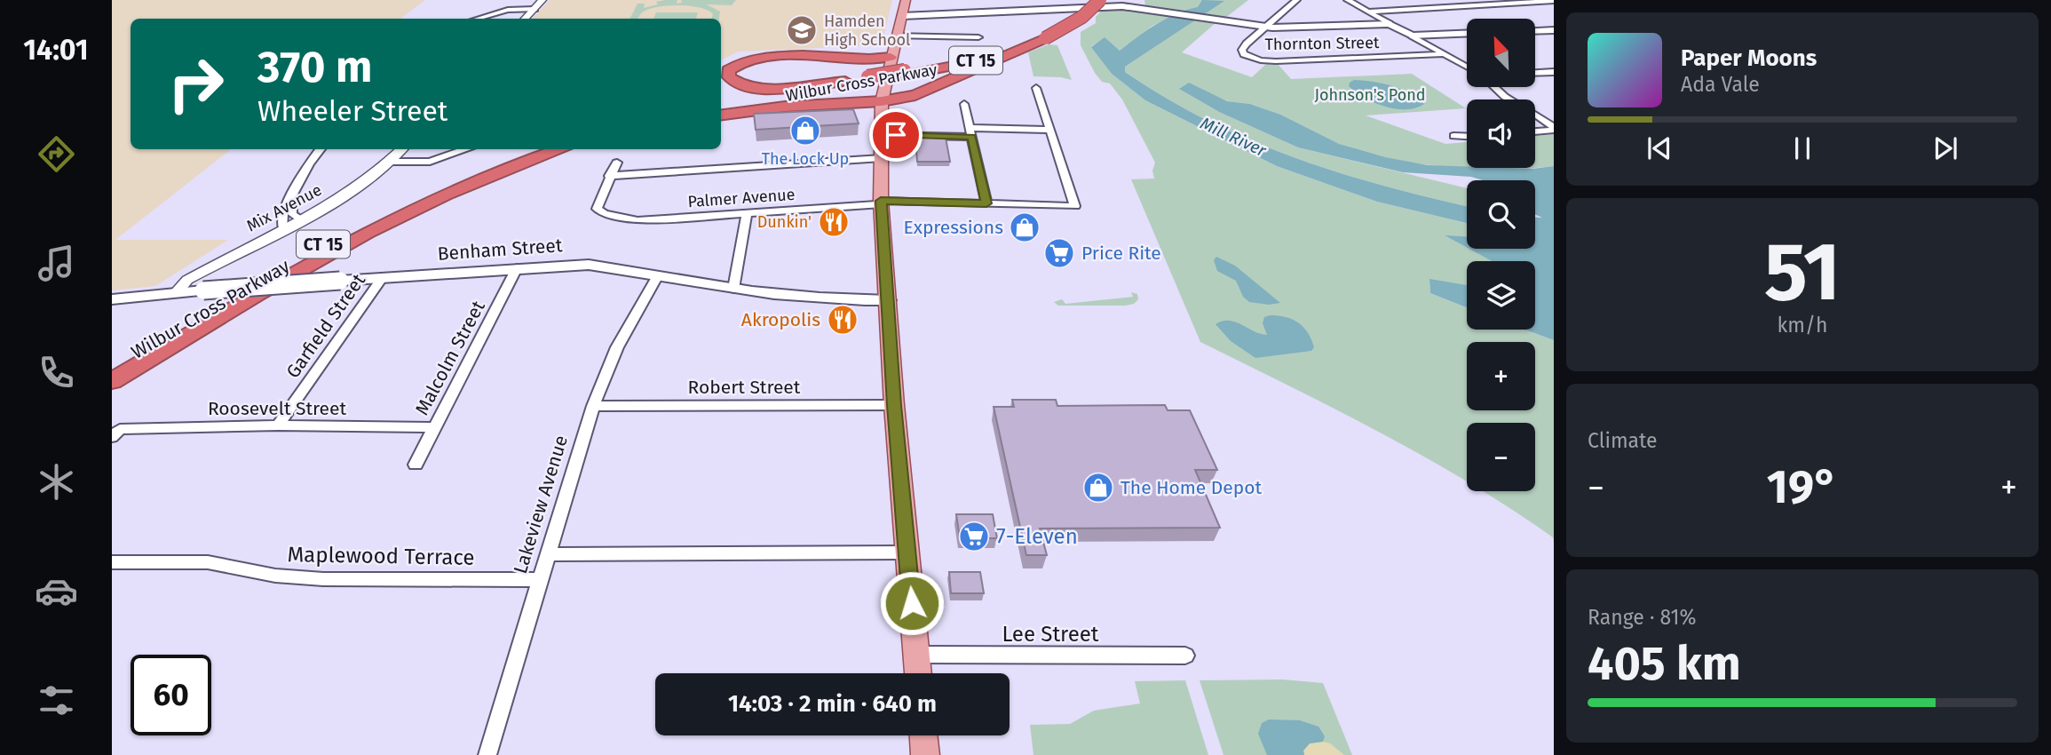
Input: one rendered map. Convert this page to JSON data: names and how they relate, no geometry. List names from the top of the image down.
{
  "streets": {
    "highway": ["CT 15", "Wilbur Cross Parkway"],
    "main road": ["Benham Street"],
    "street": [
      "Thornton Street",
      "Palmer Avenue",
      "Mix Avenue",
      "Garfield Street",
      "Malcolm Street",
      "Robert Street",
      "Roosevelt Street",
      "Lakeview Avenue",
      "Maplewood Terrace",
      "Lee Street"
    ]
  },
  "crossings": [
    ["Mix Avenue", "Benham Street"],
    ["Benham Street", "Garfield Street"],
    ["Benham Street", "Malcolm Street"],
    ["Benham Street", "Lakeview Avenue"],
    ["Garfield Street", "Roosevelt Street"],
    ["Malcolm Street", "Roosevelt Street"],
    ["Robert Street", "Lakeview Avenue"],
    ["Lakeview Avenue", "Maplewood Terrace"]
  ],
  "water": ["Mill River"],
  "parks": ["Johnson's Pond"],
  "places": {
    "school or university": ["Hamden High School"],
    "shop": ["The Lock Up", "Expressions", "The Home Depot"],
    "restaurant": ["Dunkin'", "Akropolis"],
    "supermarket": ["Price Rite", "7-Eleven"]
  },
  "north": "top left",
  "page": {
    "tabs": "14:01",
    "map_buttons": ["+", "−"],
    "turn": ["370 m", "Wheeler Street"],
    "song": ["Paper Moons", "Ada Vale"],
    "tile": [
      ["51", "km/h"],
      "Climate",
      ["Range · 81%", "405 km"]
    ],
    "heat": ["−", "19°", "+"],
    "limit": "60",
    "trip": "14:03 · 2 min · 640 m"
  }
}
